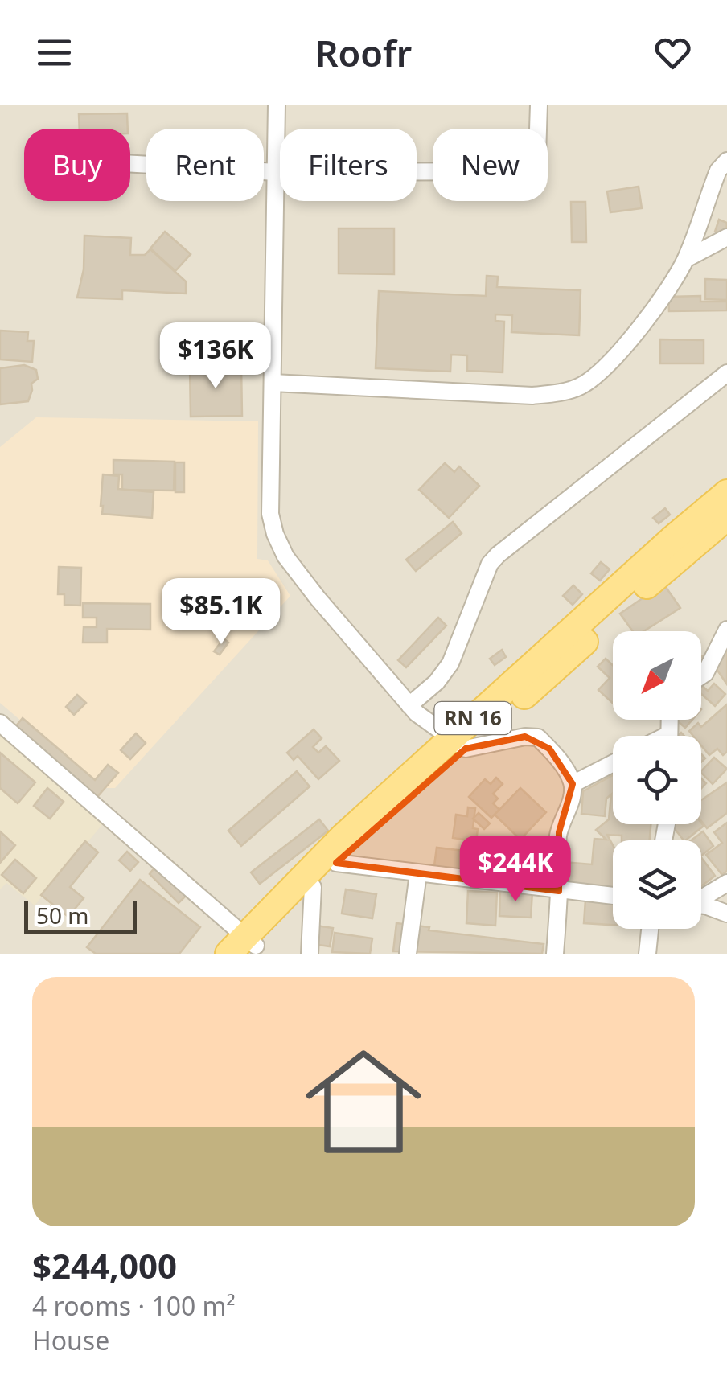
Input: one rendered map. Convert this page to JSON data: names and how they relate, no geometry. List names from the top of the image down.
{
  "streets": {
    "main road": ["RN 16"]
  },
  "scale_bar": "50 m",
  "north": "bottom left",
  "page": {
    "header": "Roofr",
    "chip": [
      "Buy",
      "Rent",
      "Filters",
      "New"
    ],
    "price": ["$136K", "$85.1K", "$244K"],
    "scale": "50 m",
    "list": [
      {
        "name": "$244,000",
        "note": "4 rooms · 100 m² · House"
      }
    ]
  }
}
